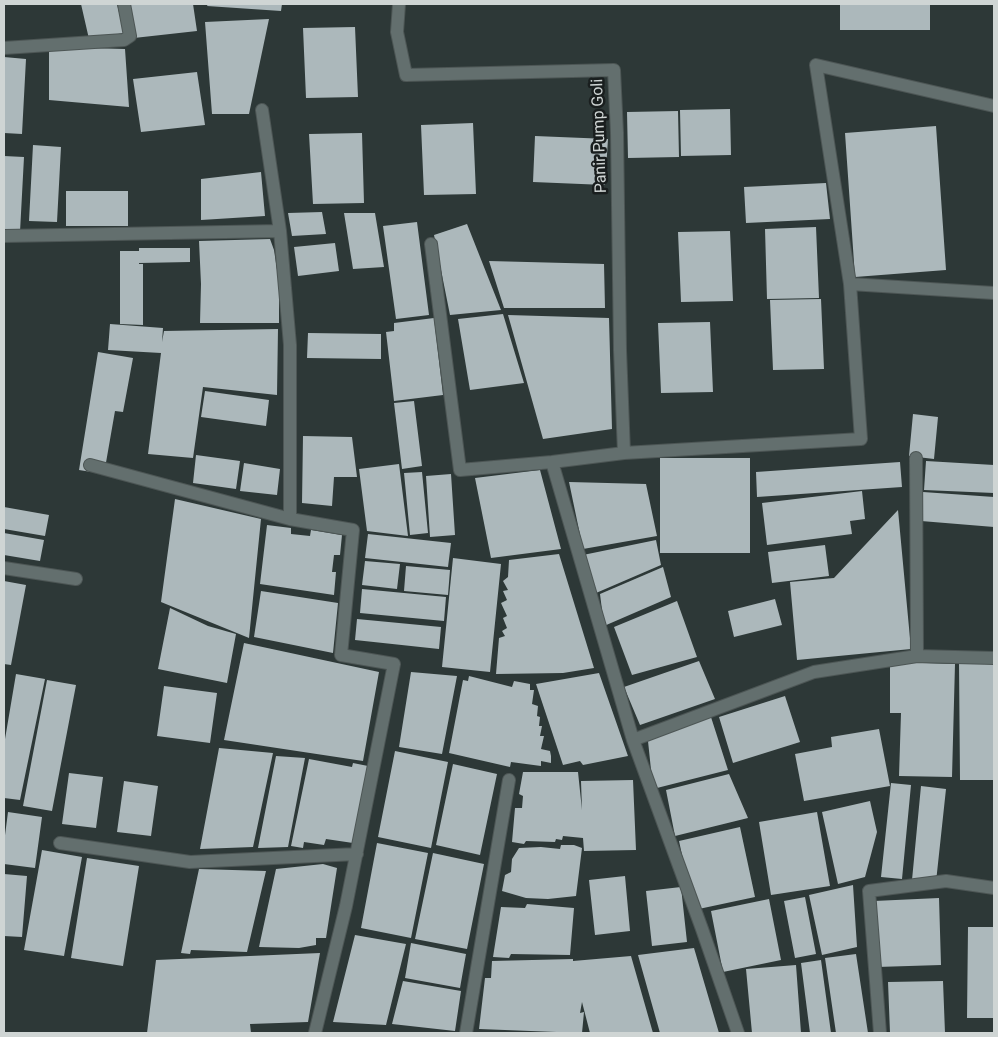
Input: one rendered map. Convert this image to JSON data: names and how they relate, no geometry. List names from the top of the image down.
{
  "streets": {
    "street": ["Panir Pump Goli"]
  }
}
